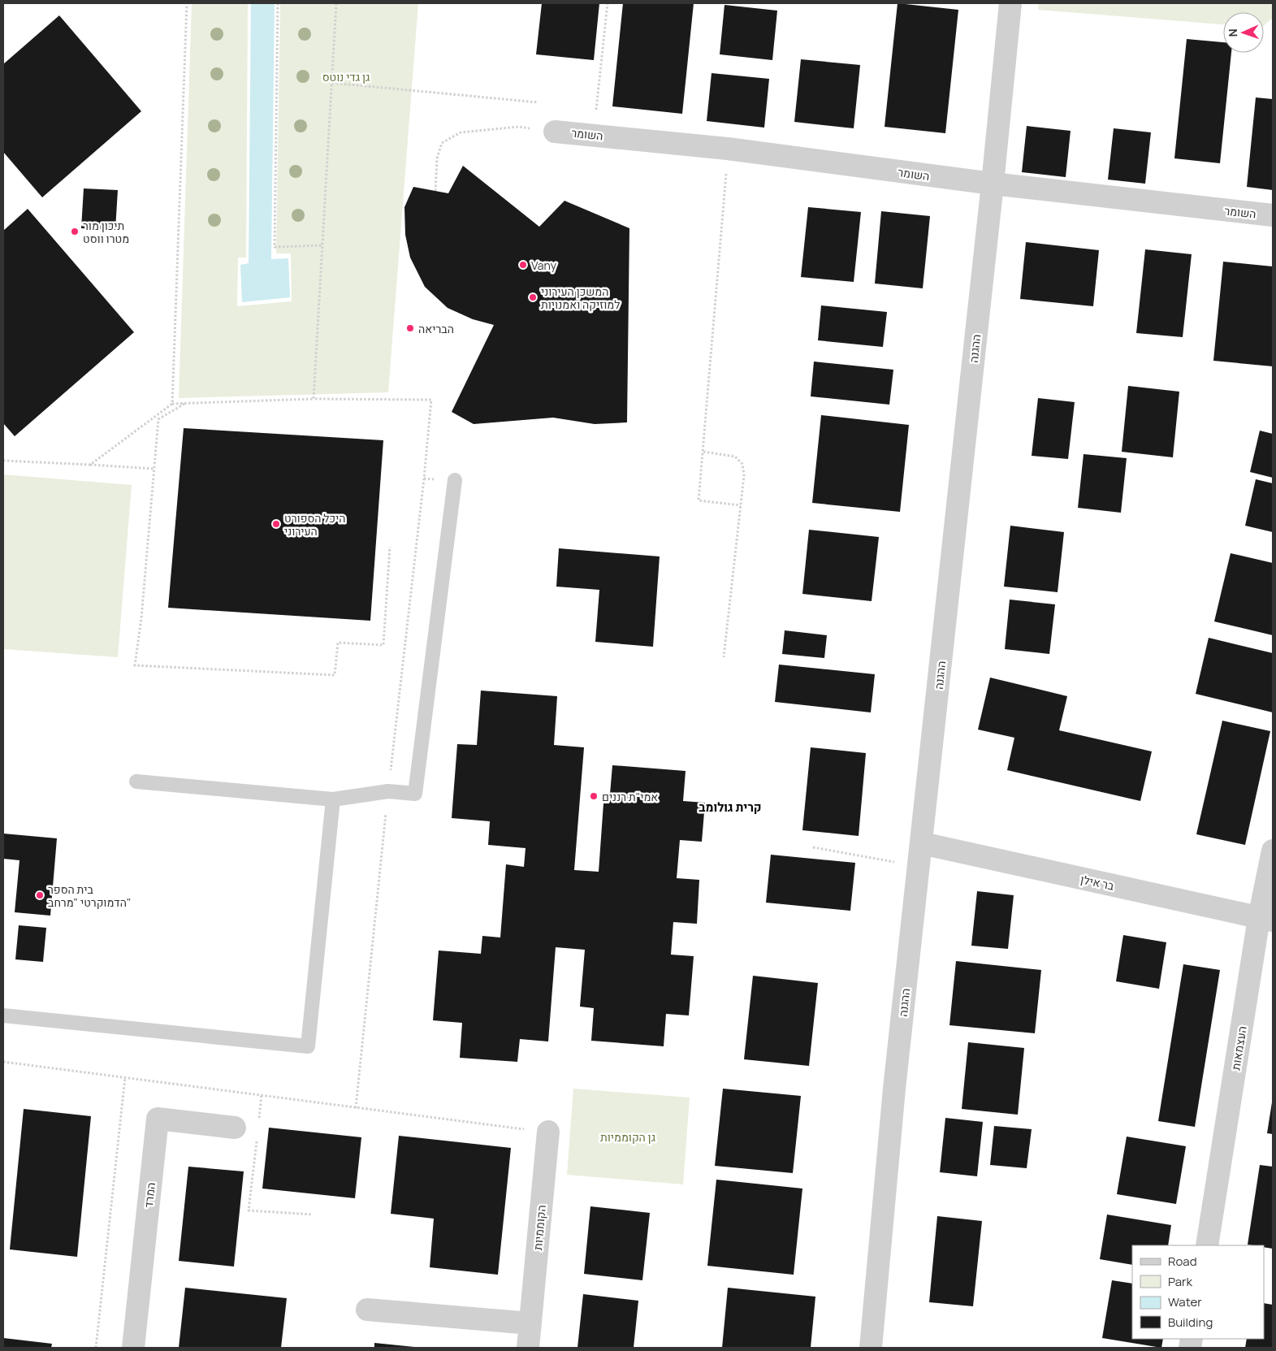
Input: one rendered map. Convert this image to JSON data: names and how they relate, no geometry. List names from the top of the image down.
{
  "streets": {
    "street": [
      "השומר",
      "ההגנה",
      "בר אילן",
      "העצמאות",
      "המרד",
      "הקוממיות"
    ]
  },
  "crossings": [
    ["השומר", "ההגנה"],
    ["ההגנה", "בר אילן"],
    ["בר אילן", "העצמאות"]
  ],
  "districts": ["קרית גולומב"],
  "parks": ["גן גדי נוטס", "גן הקוממיות"],
  "places": [
    "תיכון מור מטרו ווסט",
    "Vany",
    "המשכן העירוני למוזיקה ואמנויות",
    "הבריאה",
    "היכל הספורט העירוני",
    "אמי\"ת רננים",
    "בית הספר הדמוקרטי \"מרחב\""
  ],
  "legend": [
    "Road",
    "Park",
    "Water",
    "Building"
  ],
  "north": "left"
}
